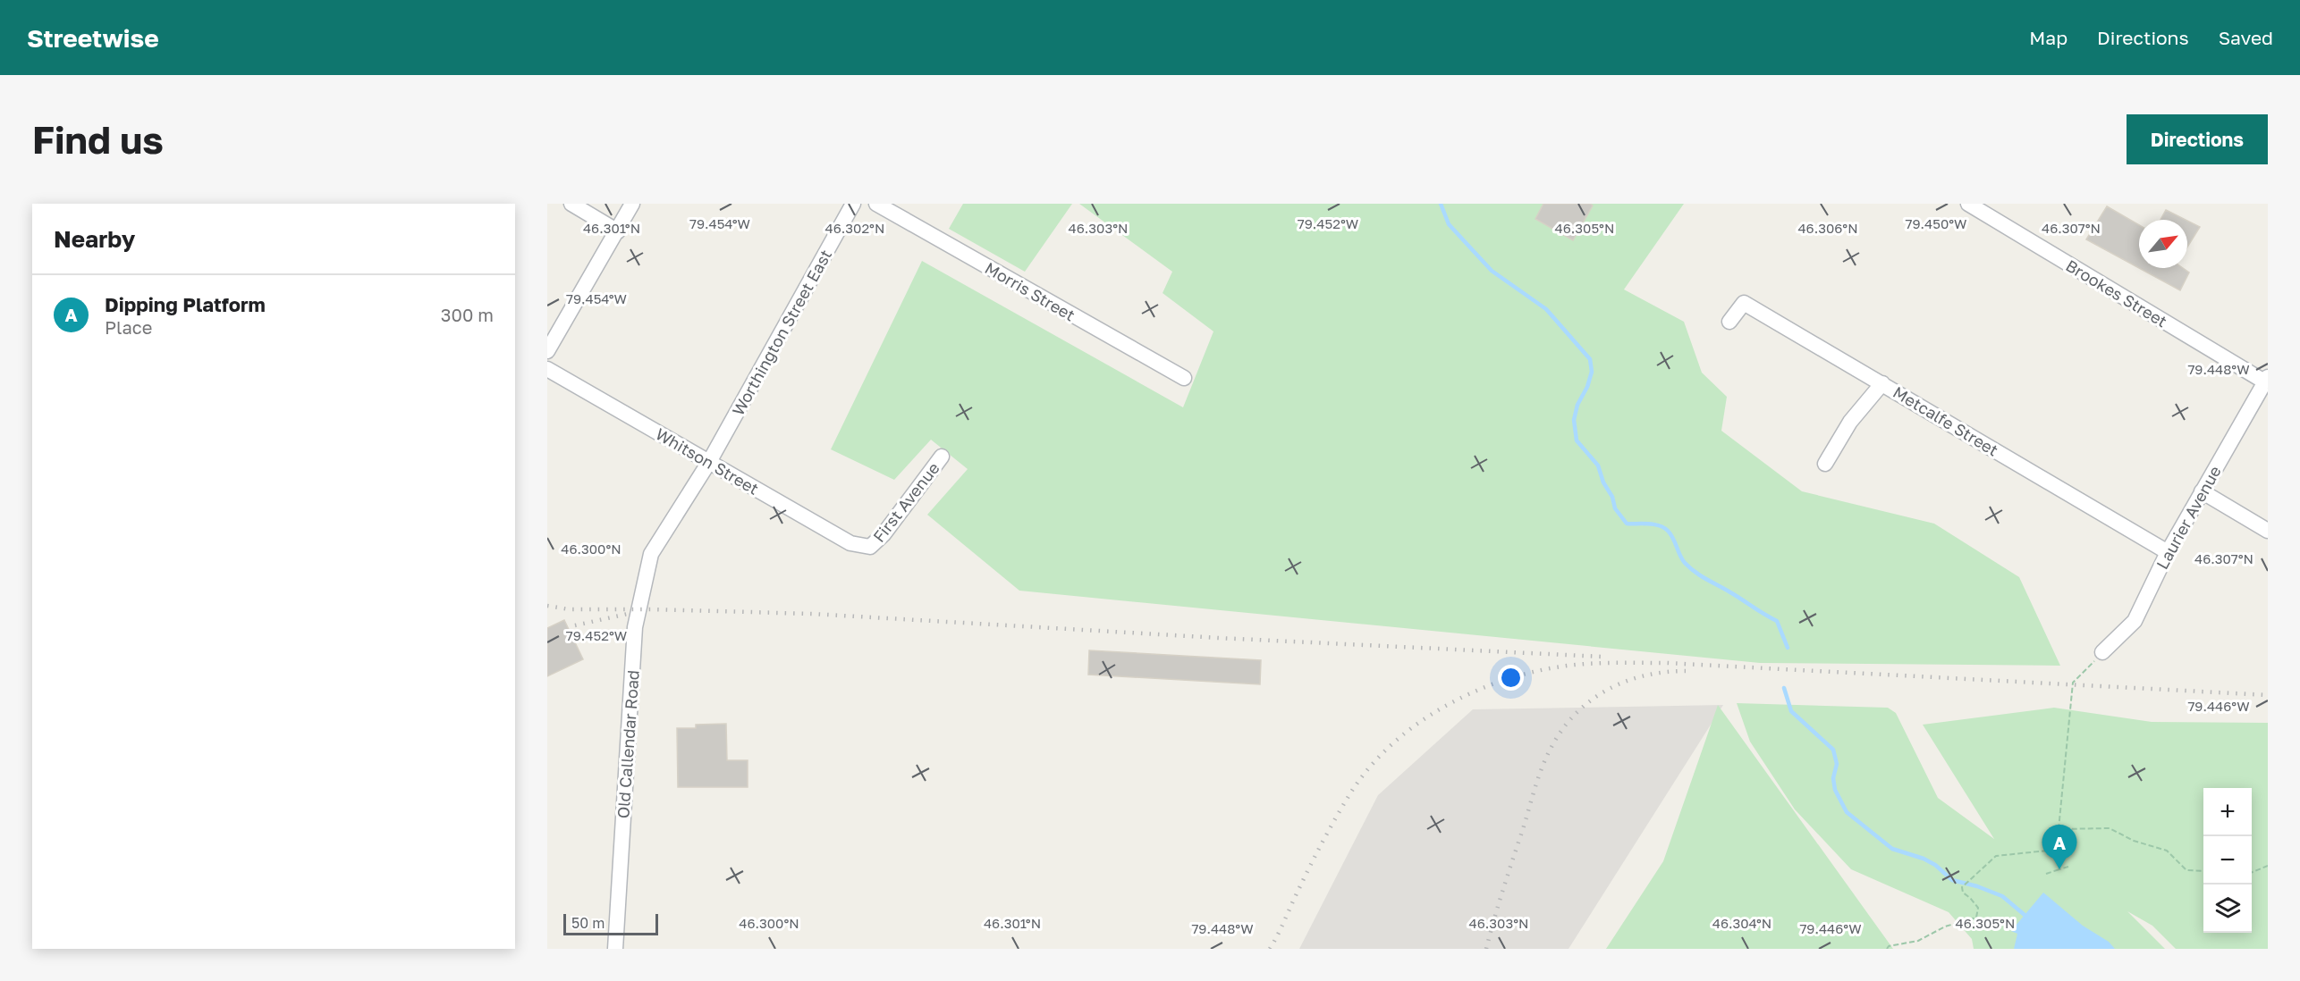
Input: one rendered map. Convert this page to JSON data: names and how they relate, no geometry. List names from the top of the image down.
{
  "streets": {
    "street": [
      "Morris Street",
      "Brookes Street",
      "Worthington Street East",
      "Metcalfe Street",
      "Whitson Street",
      "First Avenue",
      "Laurier Avenue",
      "Old Callendar Road"
    ]
  },
  "crossings": [
    ["Brookes Street", "Laurier Avenue"],
    ["Worthington Street East", "Whitson Street"],
    ["Worthington Street East", "Old Callendar Road"],
    ["Metcalfe Street", "Laurier Avenue"],
    ["Whitson Street", "First Avenue"],
    ["Whitson Street", "Old Callendar Road"]
  ],
  "scale_bar": "50 m",
  "north": "top right",
  "page": {
    "header": "Streetwise",
    "nav": ["Map", "Directions", "Saved"],
    "buttons": "Directions",
    "title": "Find us",
    "heading": "Nearby",
    "list": [
      {
        "mark": "A",
        "name": "Dipping Platform",
        "note": "Place",
        "value": "300 m"
      }
    ],
    "map_buttons": ["+", "−"],
    "pins": "A",
    "scale": "50 m"
  },
  "coordinates": [
    "79.454°W",
    "79.452°W",
    "79.450°W",
    "46.301°N",
    "46.302°N",
    "46.303°N",
    "46.305°N",
    "46.306°N",
    "46.307°N",
    "79.448°W",
    "46.300°N",
    "79.446°W",
    "46.304°N"
  ]
}
